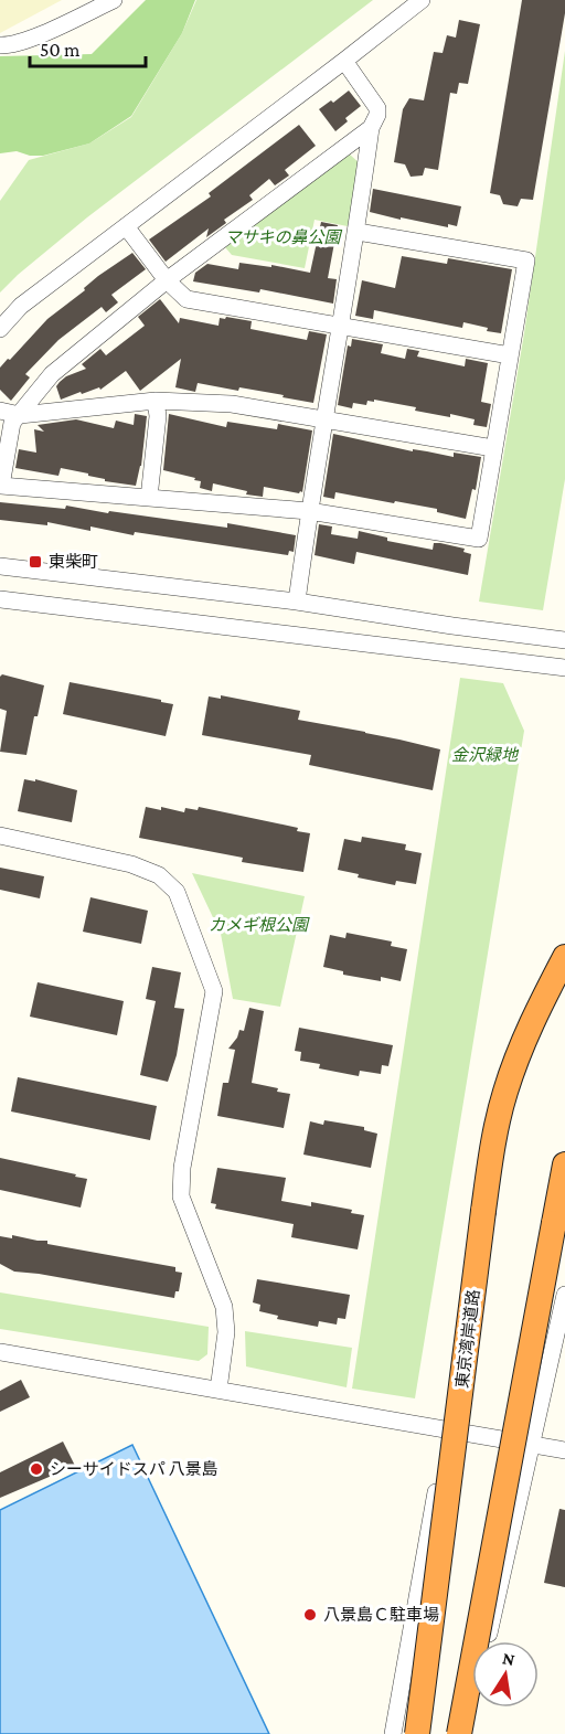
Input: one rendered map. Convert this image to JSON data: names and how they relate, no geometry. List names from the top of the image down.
{
  "streets": {
    "highway": ["東京湾岸道路"]
  },
  "parks": ["マサキの鼻公園", "金沢緑地", "カメギ根公園"],
  "places": {
    "transit": ["東柴町"],
    "other": ["シーサイドスパ 八景島", "八景島Ｃ駐車場"]
  },
  "scale_bar": "50 m",
  "north": "top"
}
